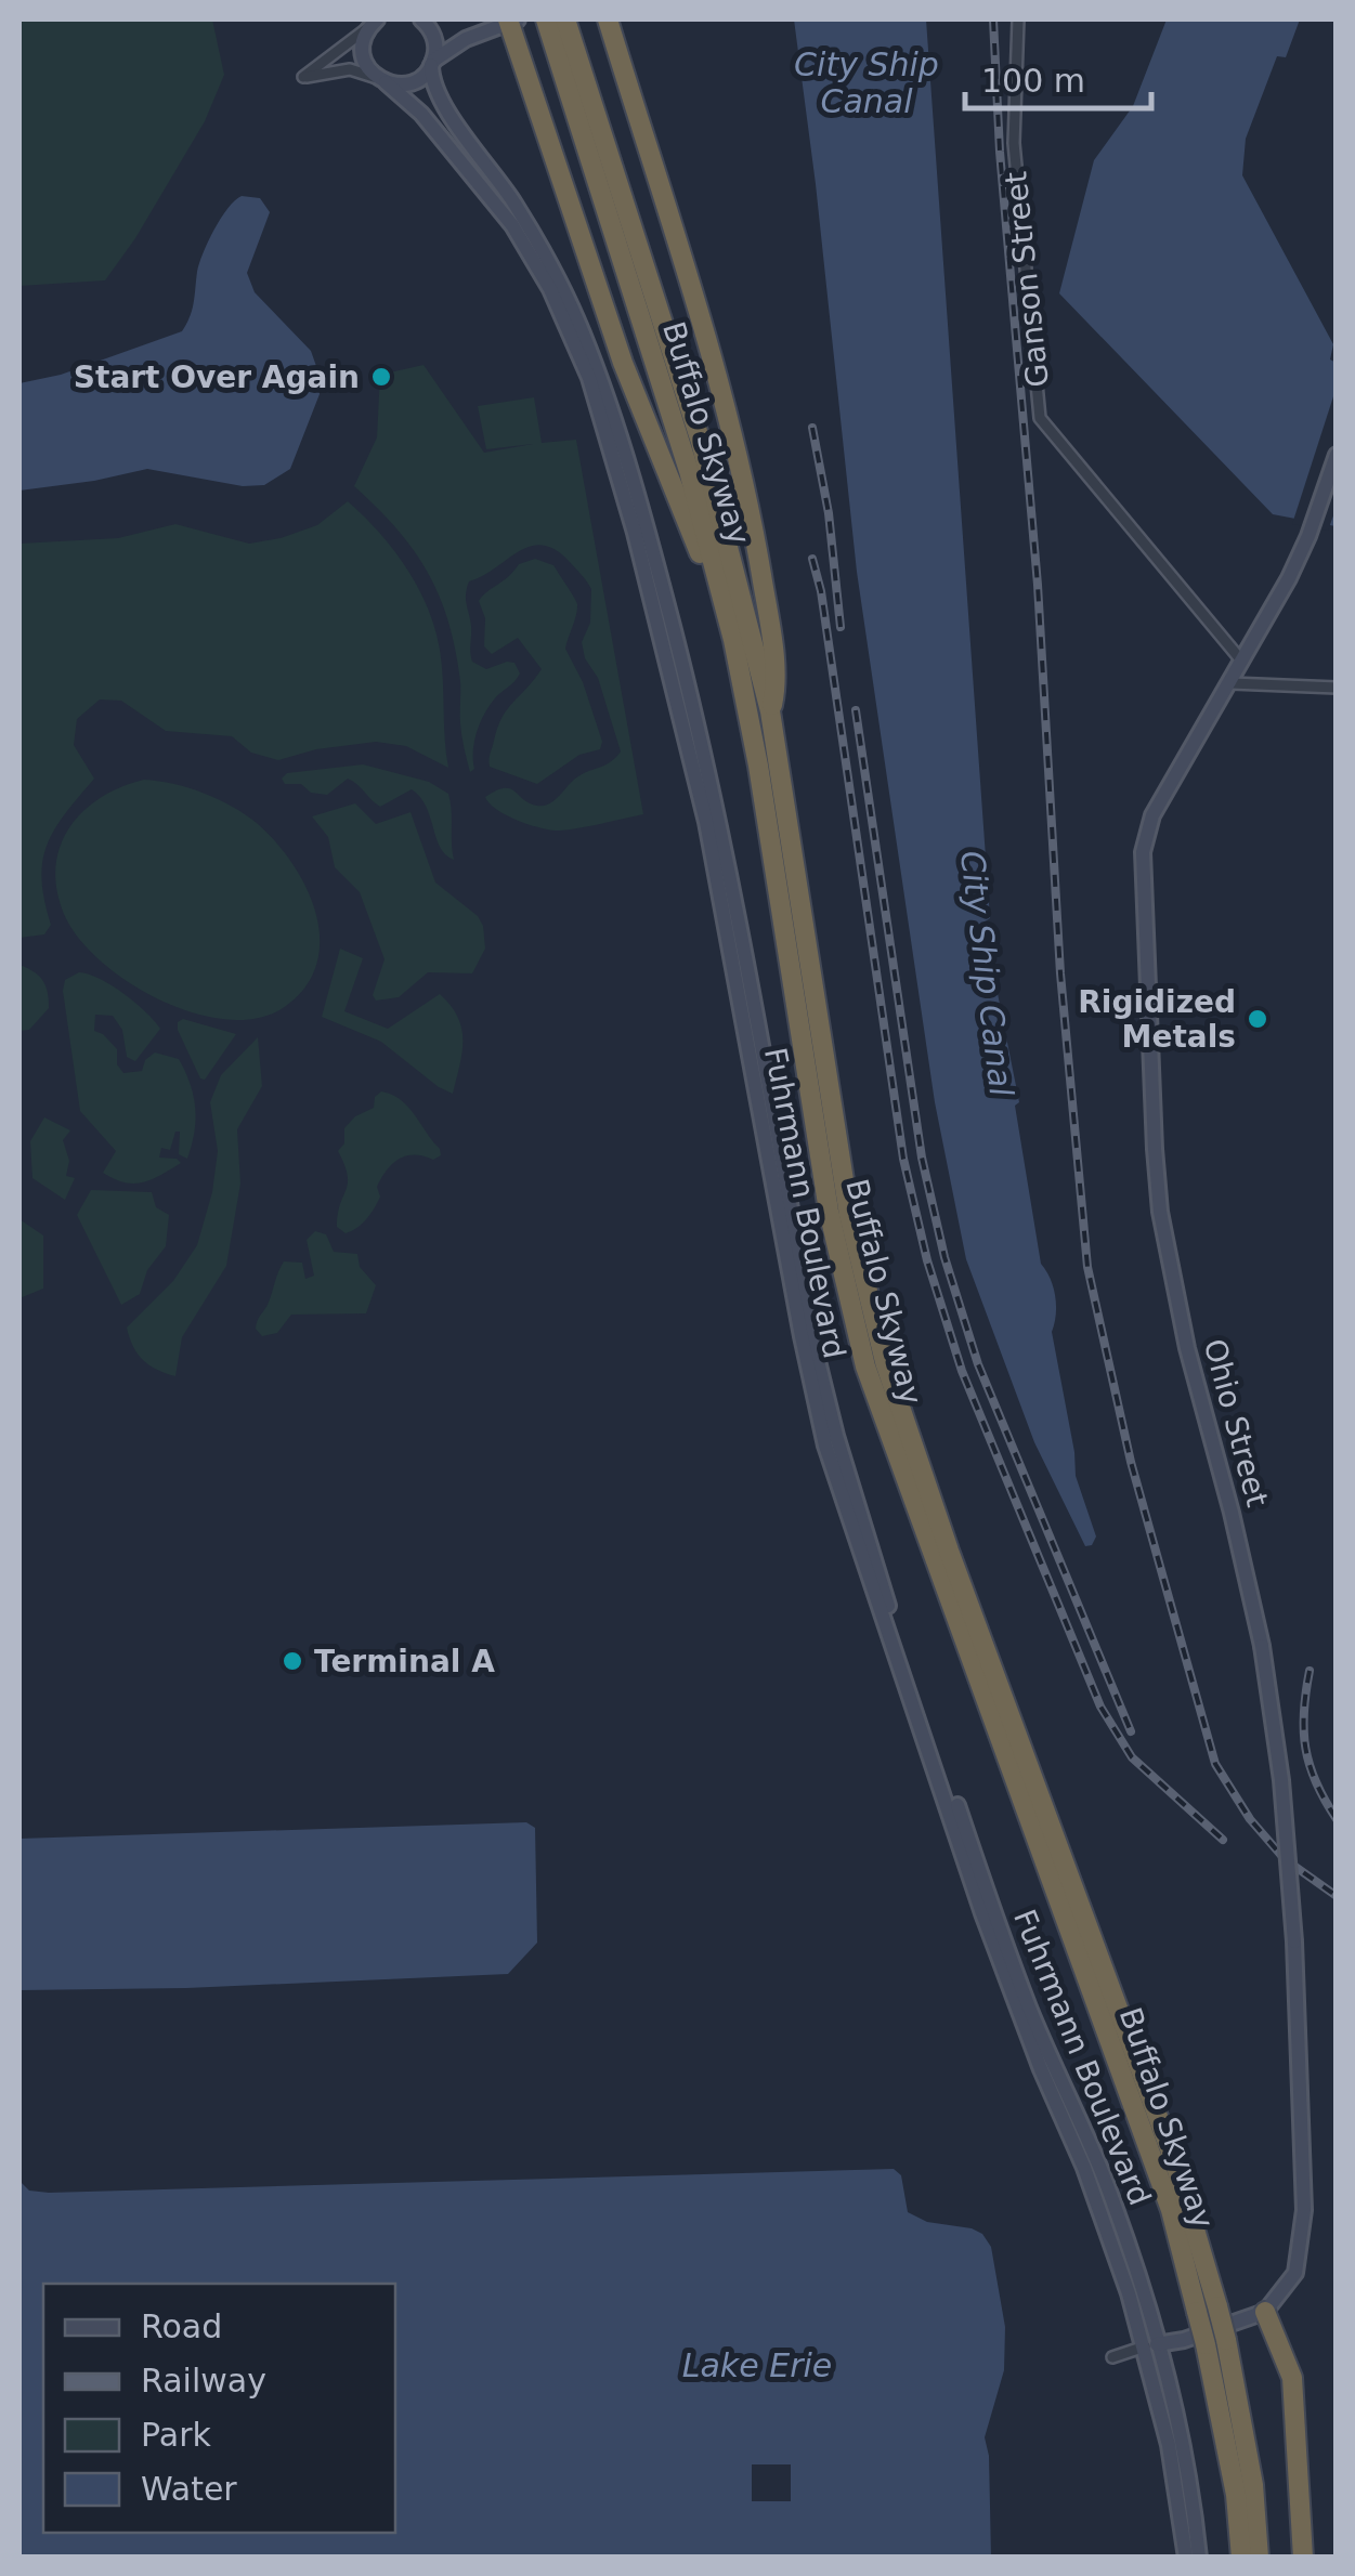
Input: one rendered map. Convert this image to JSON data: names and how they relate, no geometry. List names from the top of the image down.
{
  "streets": {
    "highway": ["Buffalo Skyway"],
    "street": ["Ganson Street", "Fuhrmann Boulevard", "Ohio Street"]
  },
  "crossings": [
    ["Ganson Street", "Ohio Street"]
  ],
  "water": ["City Ship Canal", "Lake Erie"],
  "places": ["Start Over Again", "Rigidized Metals", "Terminal A"],
  "legend": [
    "Road",
    "Railway",
    "Park",
    "Water"
  ],
  "scale_bar": "100 m"
}
